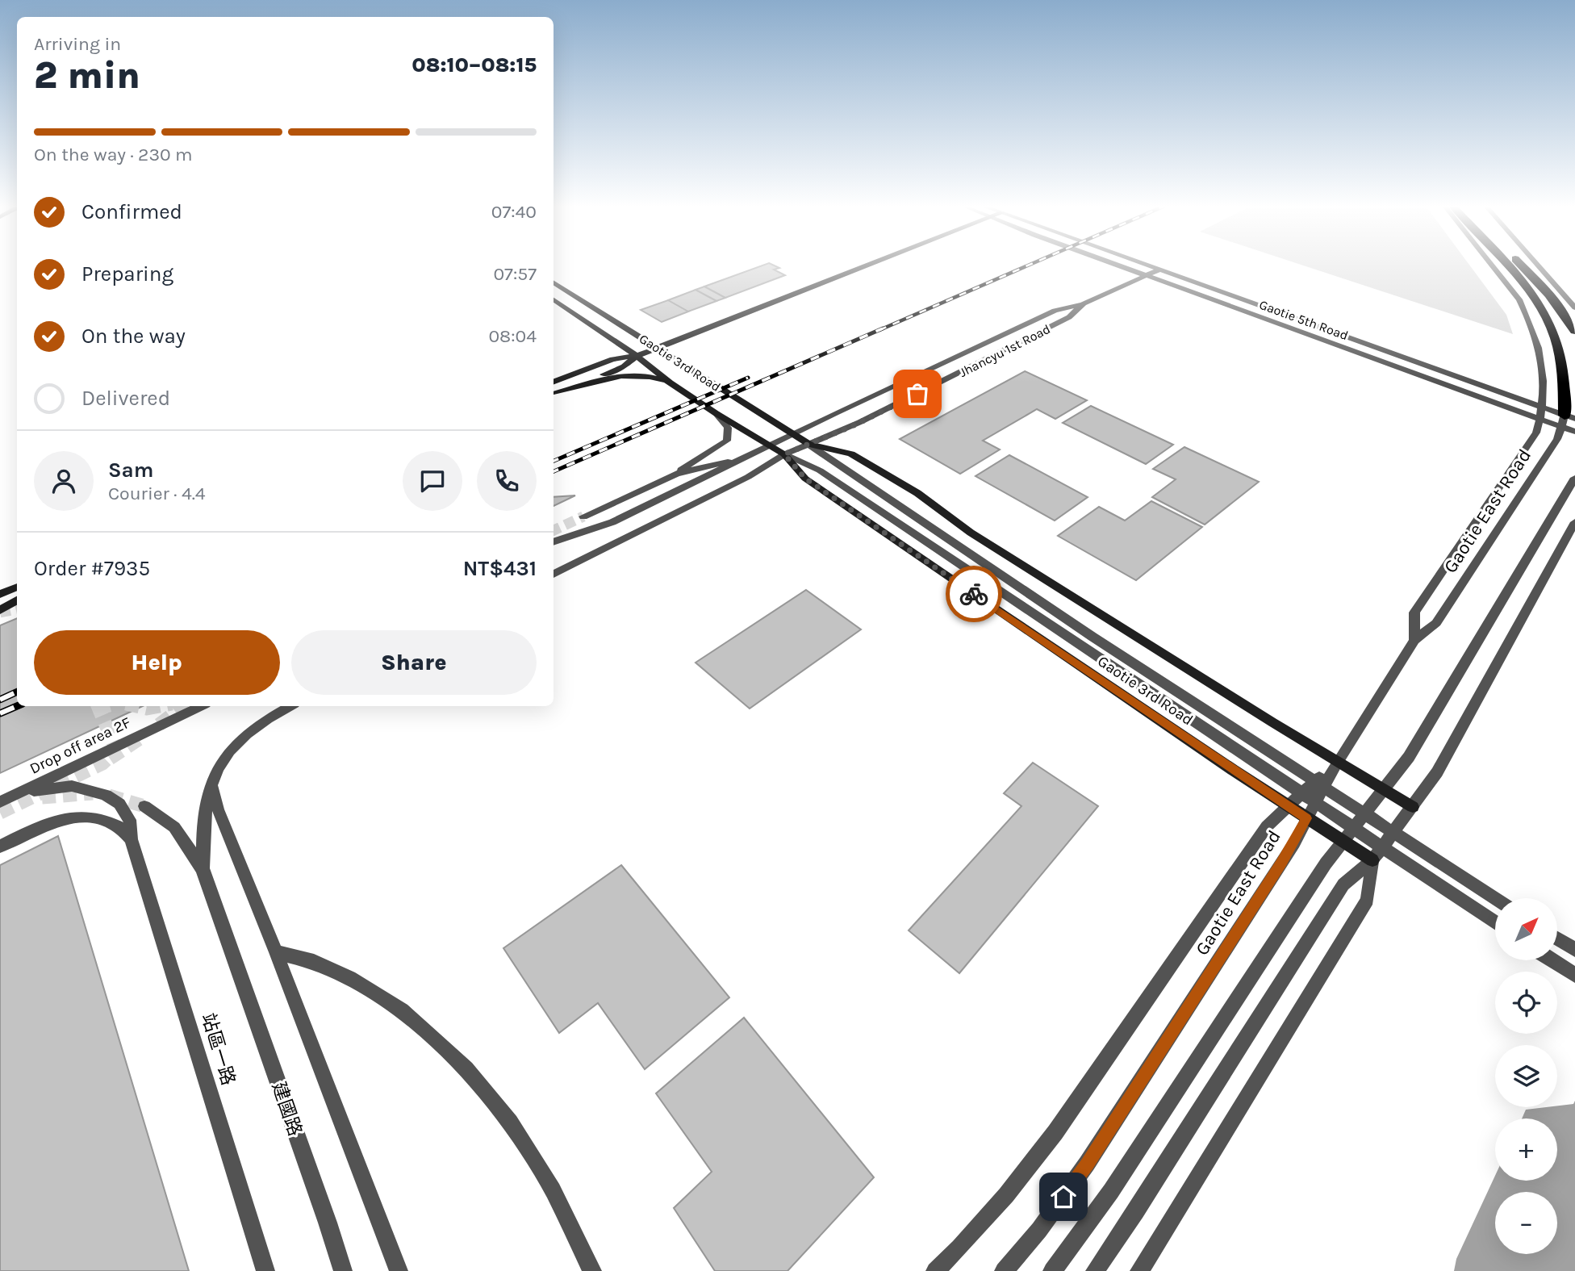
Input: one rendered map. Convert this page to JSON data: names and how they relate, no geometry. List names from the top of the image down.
{
  "streets": {
    "street": [
      "Gaotie 5th Road",
      "Jhancyu 1st Road",
      "Gaotie 3rd Road",
      "Gaotie East Road",
      "Drop off area 2F",
      "站區一路",
      "建國路"
    ]
  },
  "crossings": [
    ["Gaotie 5th Road", "Jhancyu 1st Road"],
    ["Gaotie 5th Road", "Gaotie East Road"],
    ["Jhancyu 1st Road", "Gaotie 3rd Road"],
    ["Gaotie 3rd Road", "Gaotie East Road"],
    ["Drop off area 2F", "站區一路"]
  ],
  "north": "top right",
  "page": {
    "heading": ["2 min", "Arriving in", "08:10–08:15"],
    "panel": [
      "Sam",
      "Courier · 4.4",
      "Order #7935",
      "NT$431"
    ],
    "bar": "On the way · 230 m",
    "list": [
      ["Confirmed", "07:40"],
      ["Preparing", "07:57"],
      ["On the way", "08:04"],
      "Delivered"
    ],
    "buttons": ["Help", "Share"],
    "map_buttons": ["+", "−"]
  }
}
